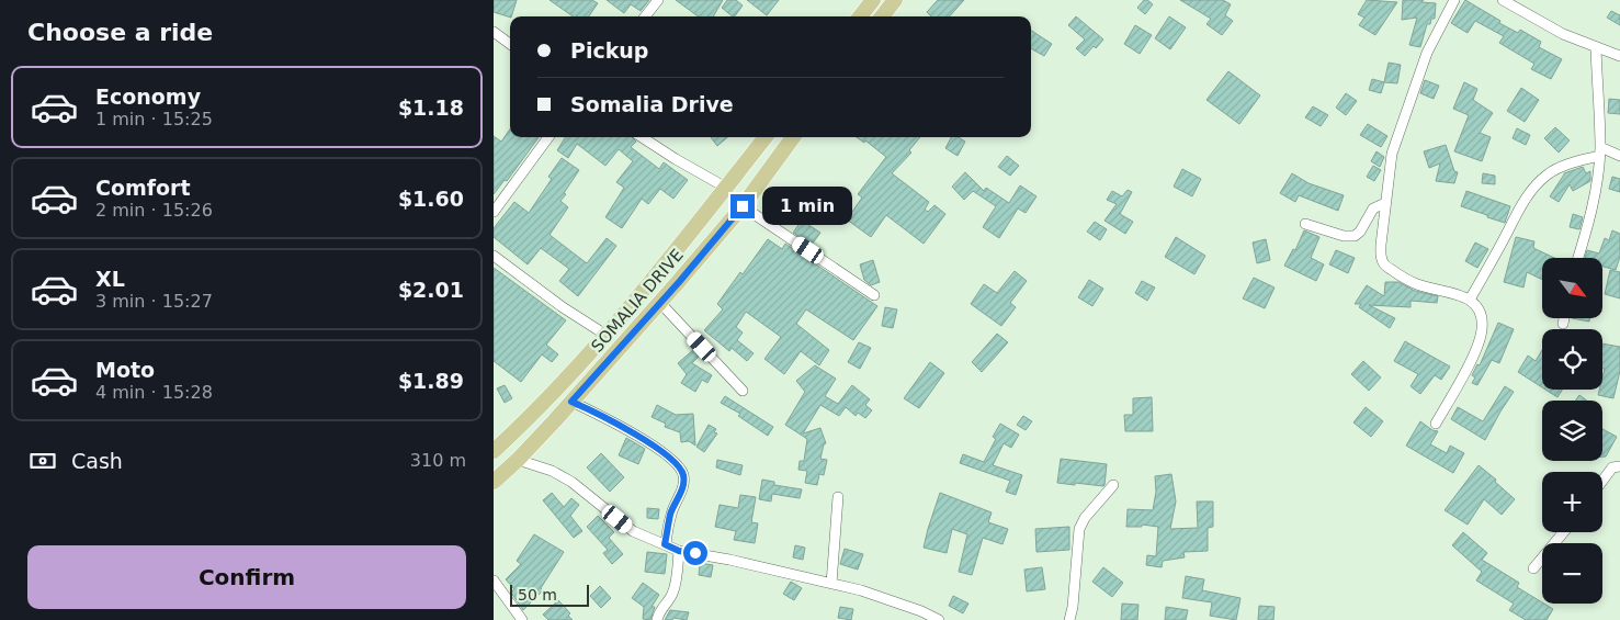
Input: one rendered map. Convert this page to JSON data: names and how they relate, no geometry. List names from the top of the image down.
{
  "streets": {
    "main road": ["SOMALIA DRIVE"]
  },
  "scale_bar": "50 m",
  "north": "bottom right",
  "page": {
    "heading": "Choose a ride",
    "banner": ["Pickup", "Somalia Drive"],
    "list": [
      {
        "name": "Economy",
        "note": "1 min · 15:25",
        "value": "$1.18"
      },
      {
        "name": "Comfort",
        "note": "2 min · 15:26",
        "value": "$1.60"
      },
      {
        "name": "XL",
        "note": "3 min · 15:27",
        "value": "$2.01"
      },
      {
        "name": "Moto",
        "note": "4 min · 15:28",
        "value": "$1.89"
      }
    ],
    "bubble": "1 min",
    "map_buttons": ["+", "−"],
    "pay": ["Cash", "310 m"],
    "buttons": "Confirm",
    "scale": "50 m"
  }
}
